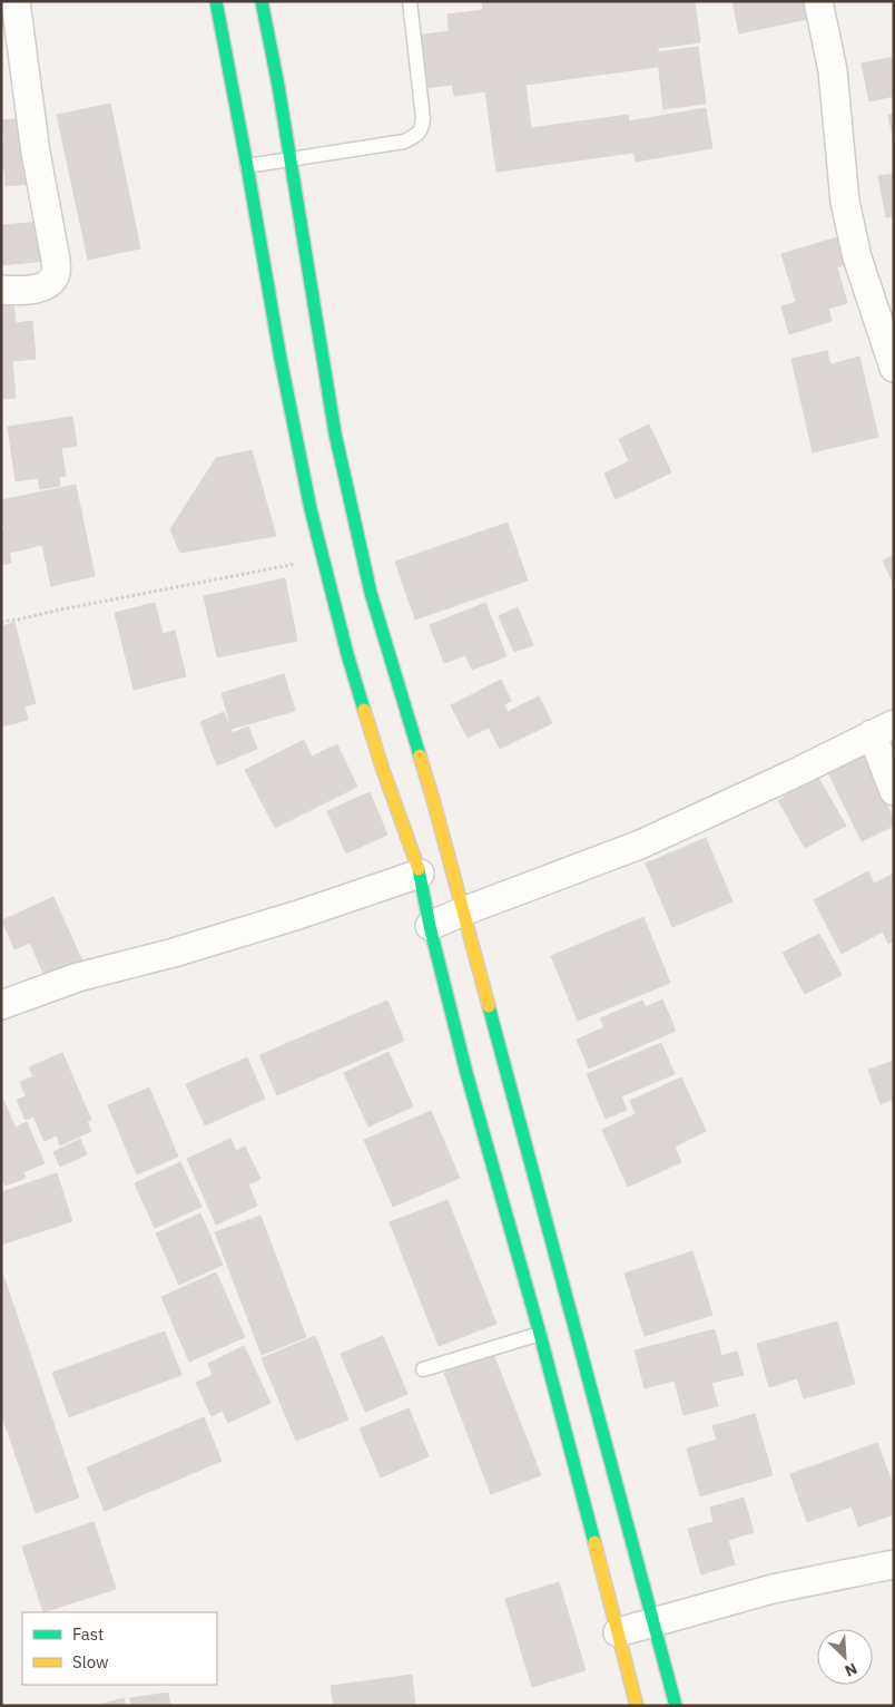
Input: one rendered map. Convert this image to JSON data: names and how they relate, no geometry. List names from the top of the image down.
{
  "legend": ["Fast", "Slow"],
  "north": "bottom right"
}
